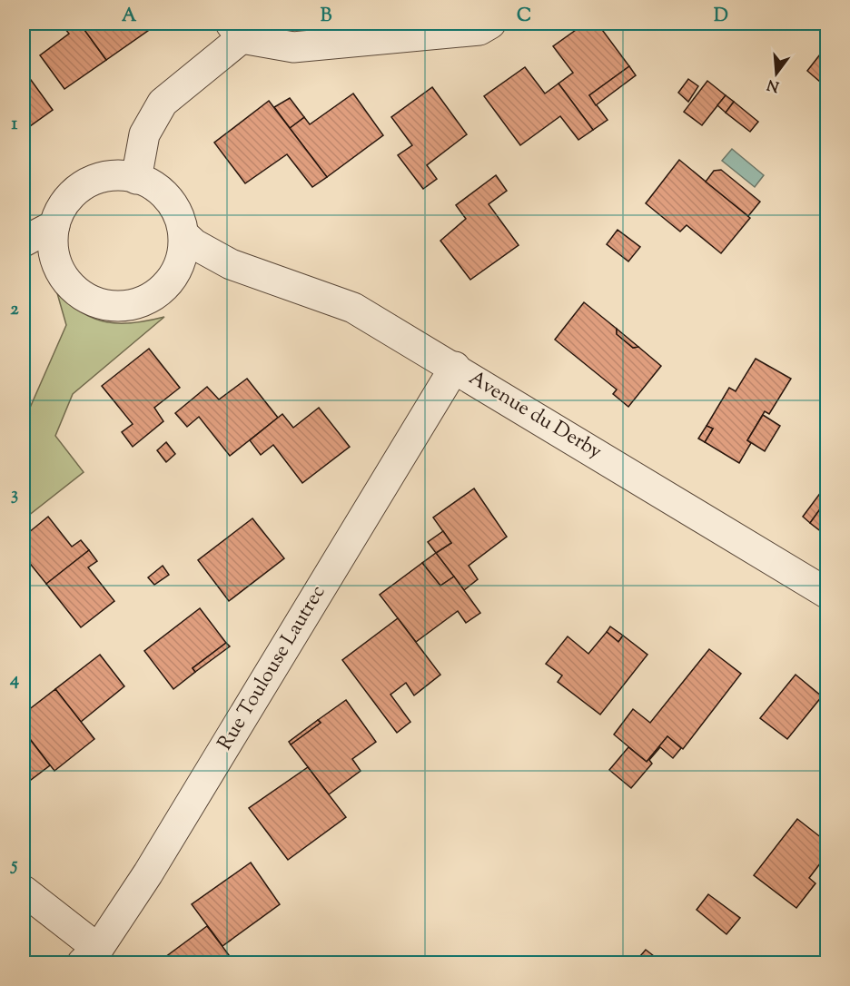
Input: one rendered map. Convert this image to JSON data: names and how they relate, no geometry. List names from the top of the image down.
{
  "streets": {
    "street": ["Avenue du Derby", "Rue Toulouse Lautrec"]
  },
  "crossings": [
    ["Avenue du Derby", "Rue Toulouse Lautrec"]
  ],
  "north": "bottom",
  "grid": {
    "columns": [
      "A",
      "B",
      "C",
      "D"
    ],
    "rows": [
      "1",
      "2",
      "3",
      "4",
      "5"
    ]
  }
}
